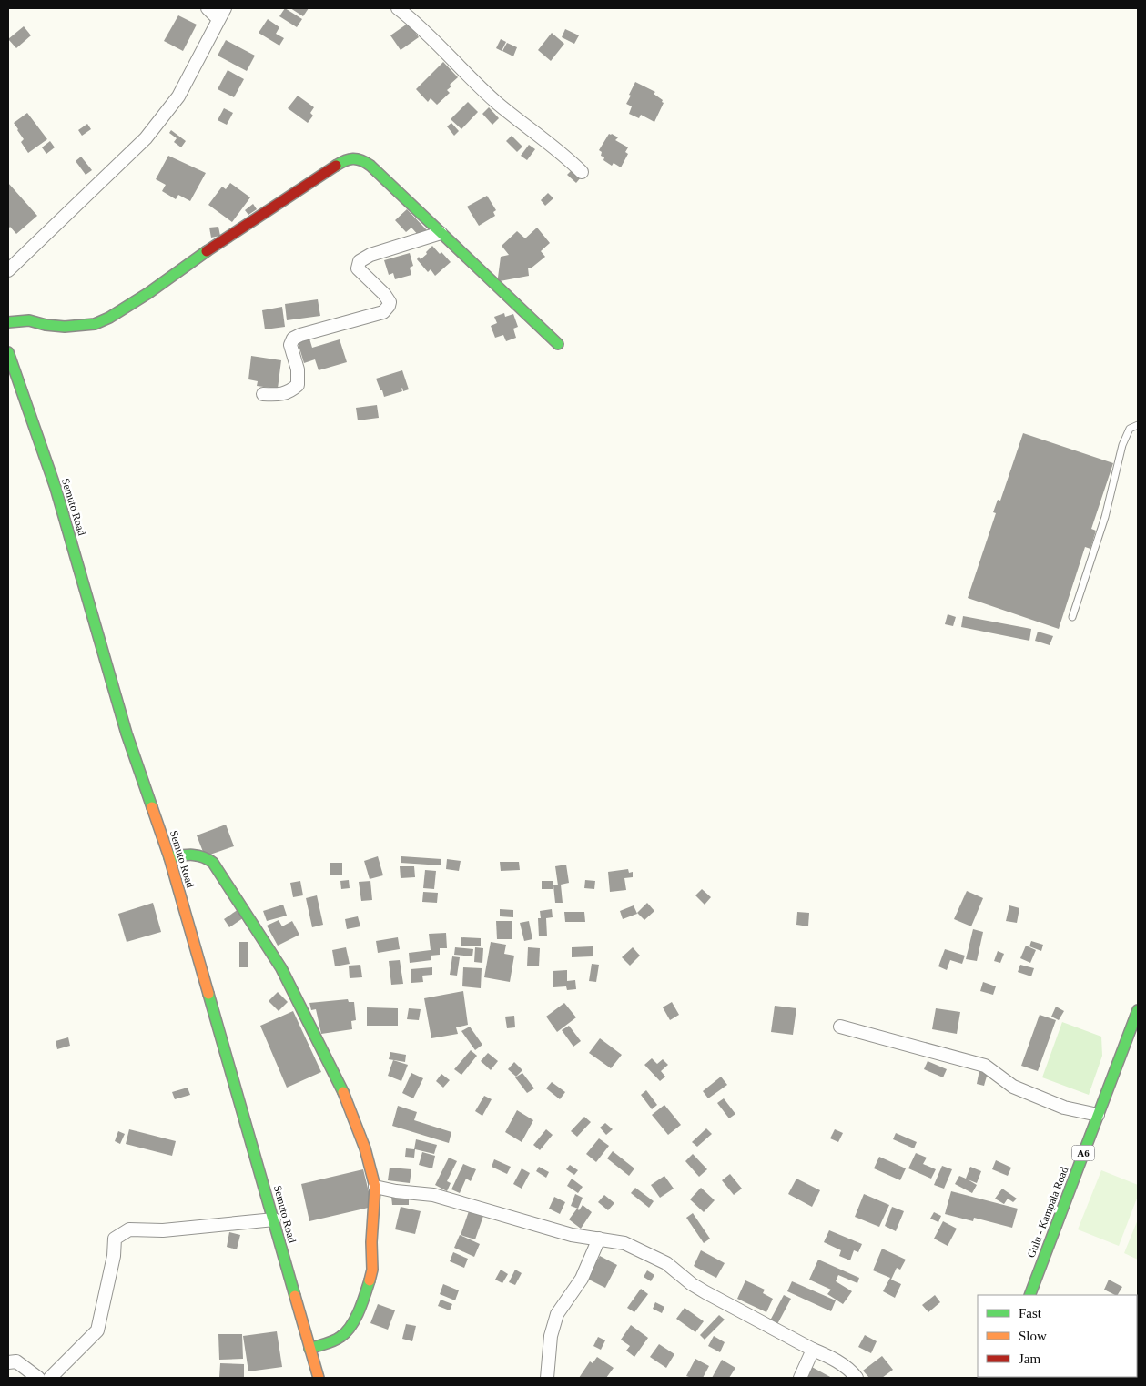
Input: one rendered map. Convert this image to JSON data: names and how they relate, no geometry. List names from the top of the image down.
{
  "streets": {
    "main road": ["Semuto Road", "A6", "Gulu - Kampala Road"]
  },
  "legend": ["Fast", "Slow", "Jam"]
}
